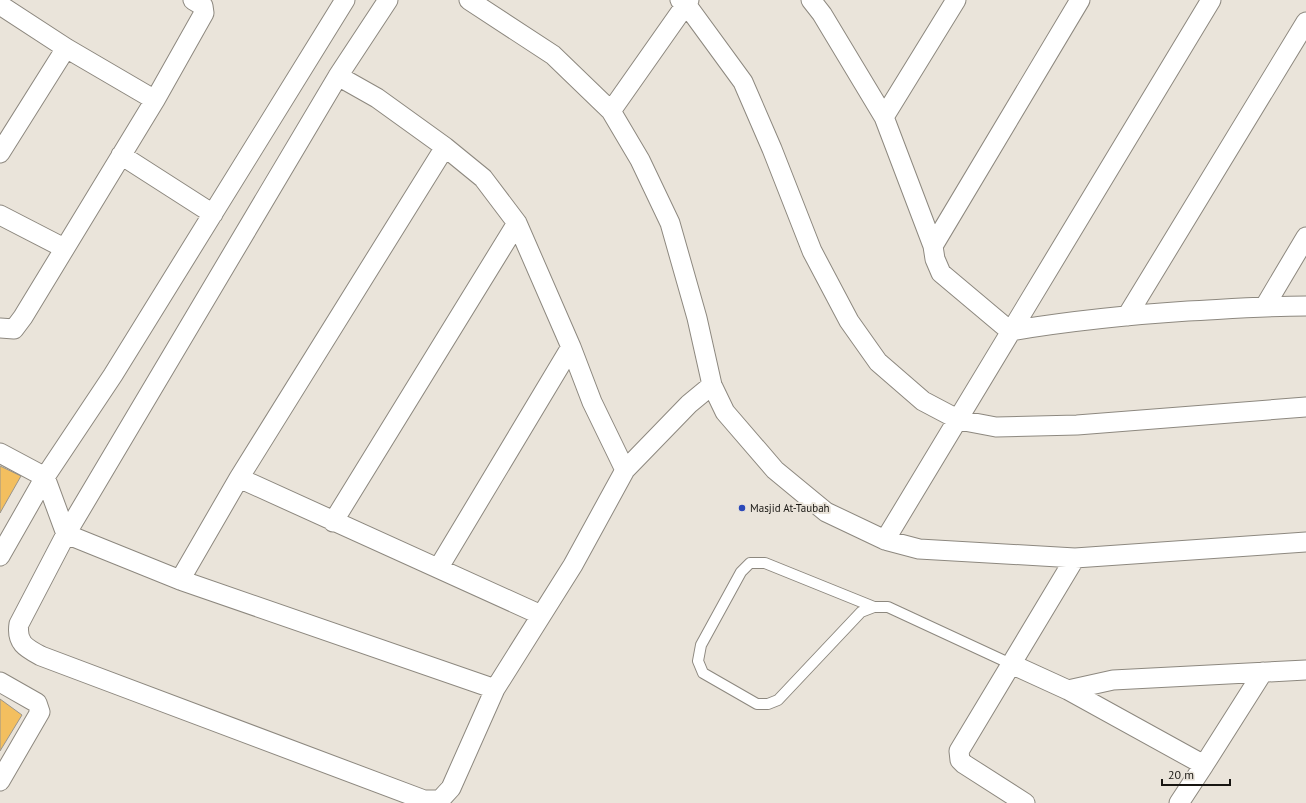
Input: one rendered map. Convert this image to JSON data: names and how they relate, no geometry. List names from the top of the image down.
{
  "places": ["Masjid At-Taubah"],
  "scale_bar": "20 m"
}
